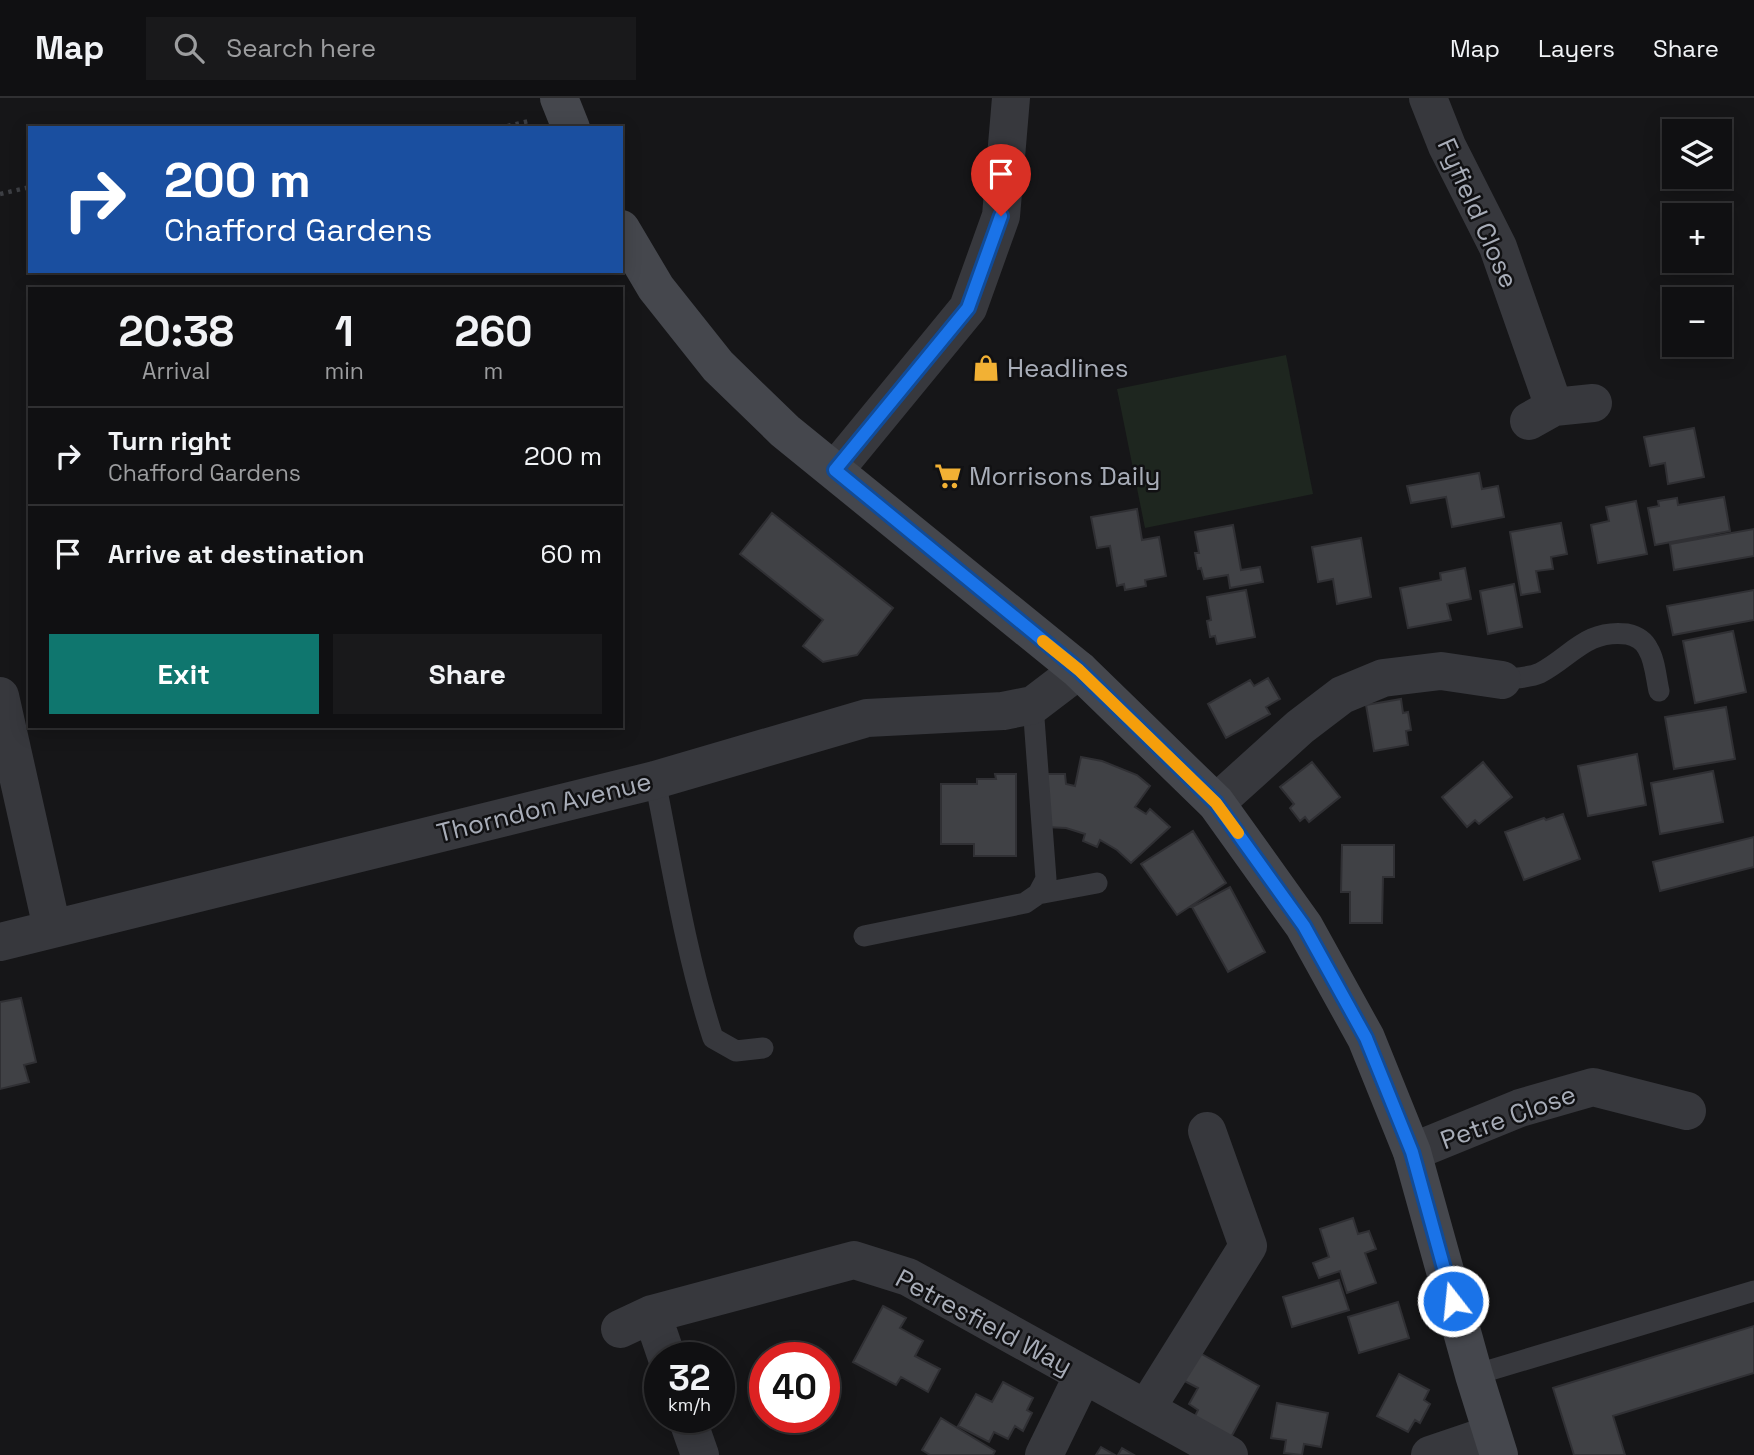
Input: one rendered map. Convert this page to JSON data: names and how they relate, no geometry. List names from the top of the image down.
{
  "streets": {
    "street": [
      "Fyfield Close",
      "Thorndon Avenue",
      "Petre Close",
      "Petresfield Way"
    ]
  },
  "places": {
    "shop": ["Headlines"],
    "supermarket": ["Morrisons Daily"]
  },
  "page": {
    "header": "Map",
    "search": "Search here",
    "nav": ["Map", "Layers", "Share"],
    "map_buttons": ["+", "−"],
    "turn": ["200 m", "Chafford Gardens"],
    "eta": [
      "20:38",
      "Arrival",
      "1",
      "min",
      "260",
      "m"
    ],
    "list": [
      {
        "name": "Turn right",
        "note": "Chafford Gardens",
        "value": "200 m"
      },
      {
        "name": "Arrive at destination",
        "value": "60 m"
      }
    ],
    "buttons": ["Exit", "Share"],
    "speed": "32 km/h",
    "limit": "40"
  }
}
